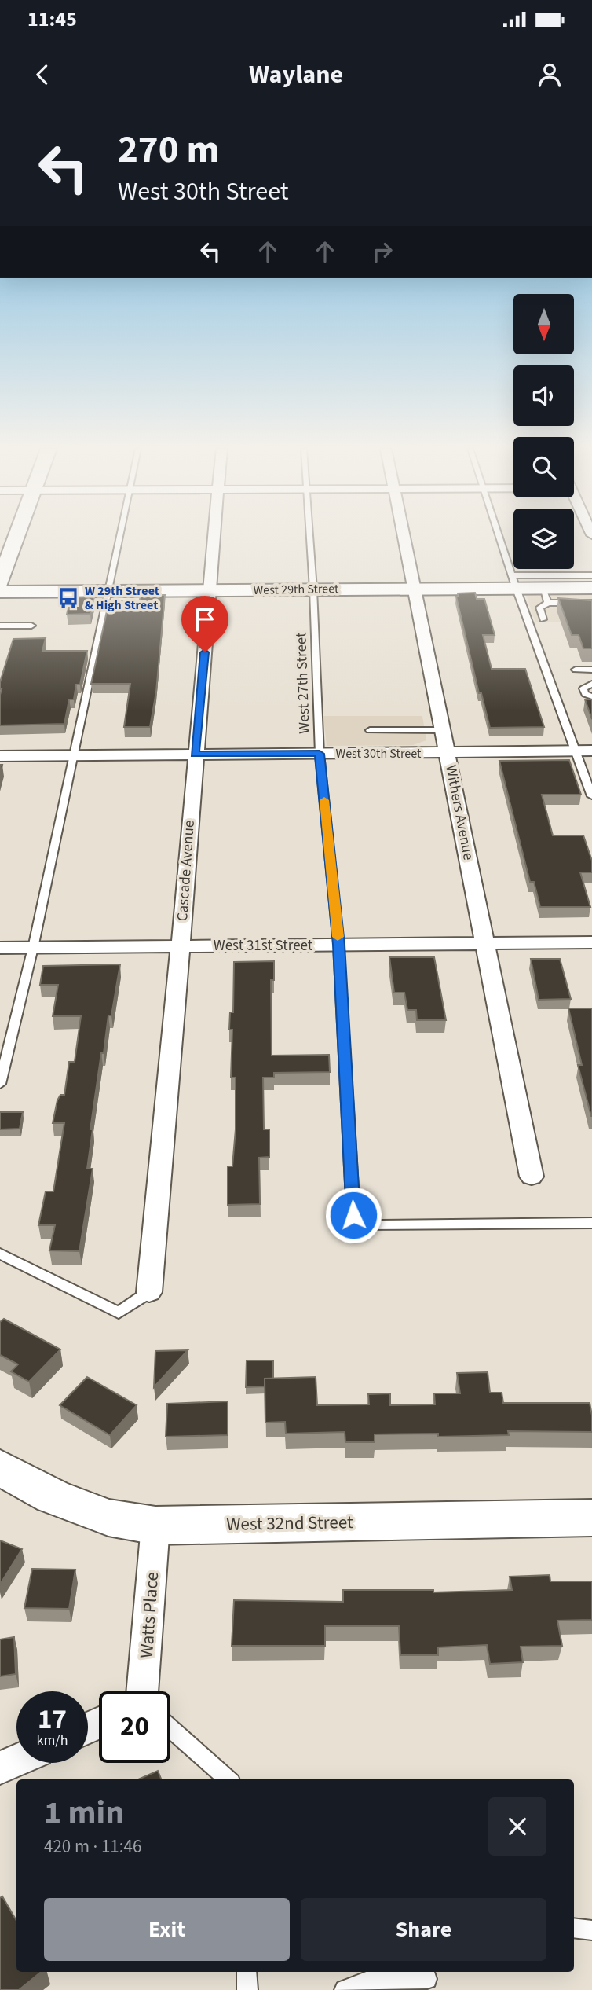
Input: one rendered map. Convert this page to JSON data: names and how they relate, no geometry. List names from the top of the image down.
{
  "streets": {
    "street": [
      "West 29th Street",
      "West 30th Street",
      "Withers Avenue",
      "Cascade Avenue",
      "West 31st Street",
      "West 32nd Street",
      "Watts Place"
    ],
    "lane": ["West 27th Street"]
  },
  "crossings": [
    ["West 29th Street", "West 27th Street"],
    ["West 29th Street", "Withers Avenue"],
    ["West 29th Street", "Cascade Avenue"],
    ["West 27th Street", "West 30th Street"],
    ["West 27th Street", "West 31st Street"],
    ["West 30th Street", "Withers Avenue"],
    ["West 30th Street", "Cascade Avenue"],
    ["Withers Avenue", "West 31st Street"],
    ["Cascade Avenue", "West 31st Street"],
    ["West 32nd Street", "Watts Place"]
  ],
  "places": {
    "bus stop": ["W 29th Street & High Street"]
  },
  "north": "bottom",
  "page": {
    "status": "11:45",
    "header": "Waylane",
    "turn": ["270 m", "West 30th Street"],
    "speed": "17 km/h",
    "limit": "20",
    "heading": ["1 min", "420 m · 11:46"],
    "buttons": ["Exit", "Share"]
  }
}
